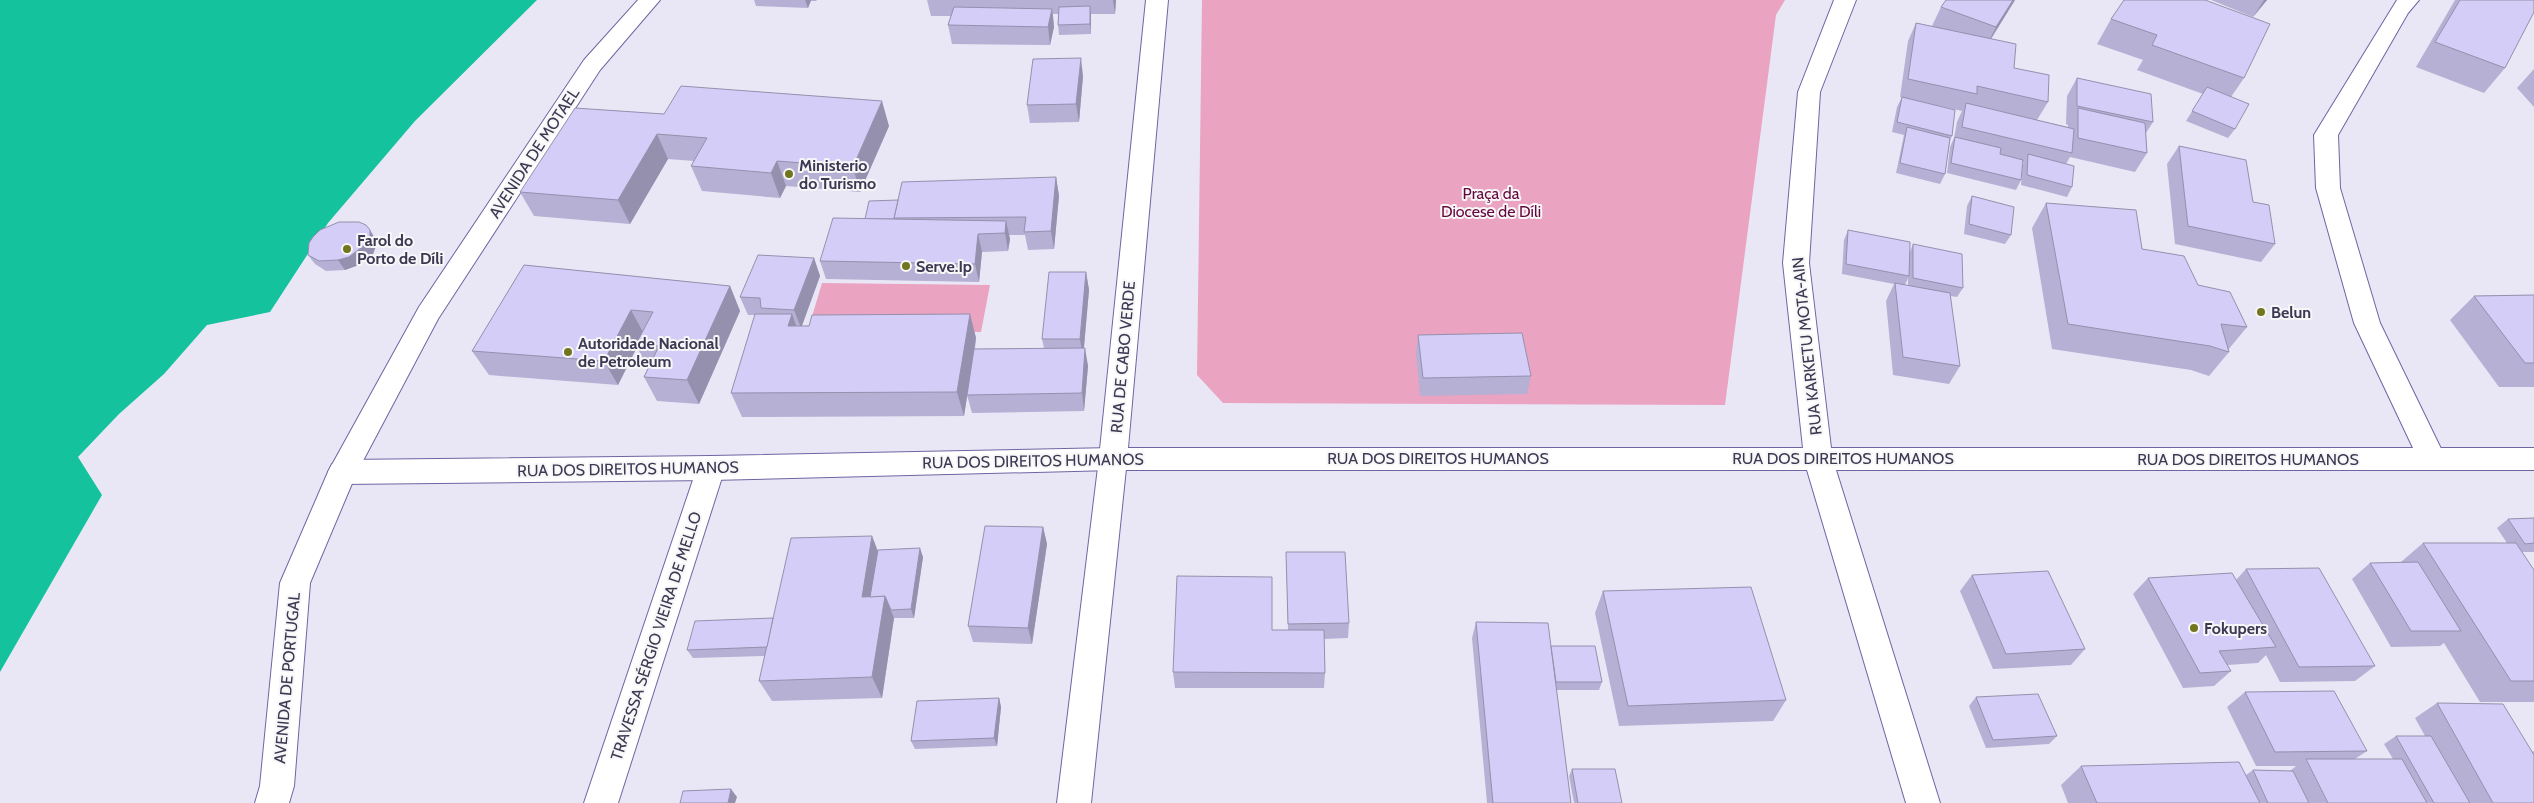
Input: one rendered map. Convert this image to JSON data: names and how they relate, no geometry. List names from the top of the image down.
{
  "streets": {
    "street": [
      "AVENIDA DE MOTAEL",
      "RUA KARKETU MOTA-AIN",
      "RUA DE CABO VERDE",
      "RUA DOS DIREITOS HUMANOS",
      "TRAVESSA SÉRGIO VIEIRA DE MELLO",
      "AVENIDA DE PORTUGAL"
    ]
  },
  "crossings": [
    ["AVENIDA DE MOTAEL", "AVENIDA DE PORTUGAL"],
    ["RUA KARKETU MOTA-AIN", "RUA DOS DIREITOS HUMANOS"],
    ["RUA DE CABO VERDE", "RUA DOS DIREITOS HUMANOS"],
    ["RUA DOS DIREITOS HUMANOS", "TRAVESSA SÉRGIO VIEIRA DE MELLO"],
    ["RUA DOS DIREITOS HUMANOS", "AVENIDA DE PORTUGAL"]
  ],
  "parks": ["Praça da Diocese de Díli"],
  "places": [
    "Ministerio do Turismo",
    "Farol do Porto de Díli",
    "Serve.Ip",
    "Belun",
    "Autoridade Nacional de Petroleum",
    "Fokupers"
  ]
}
